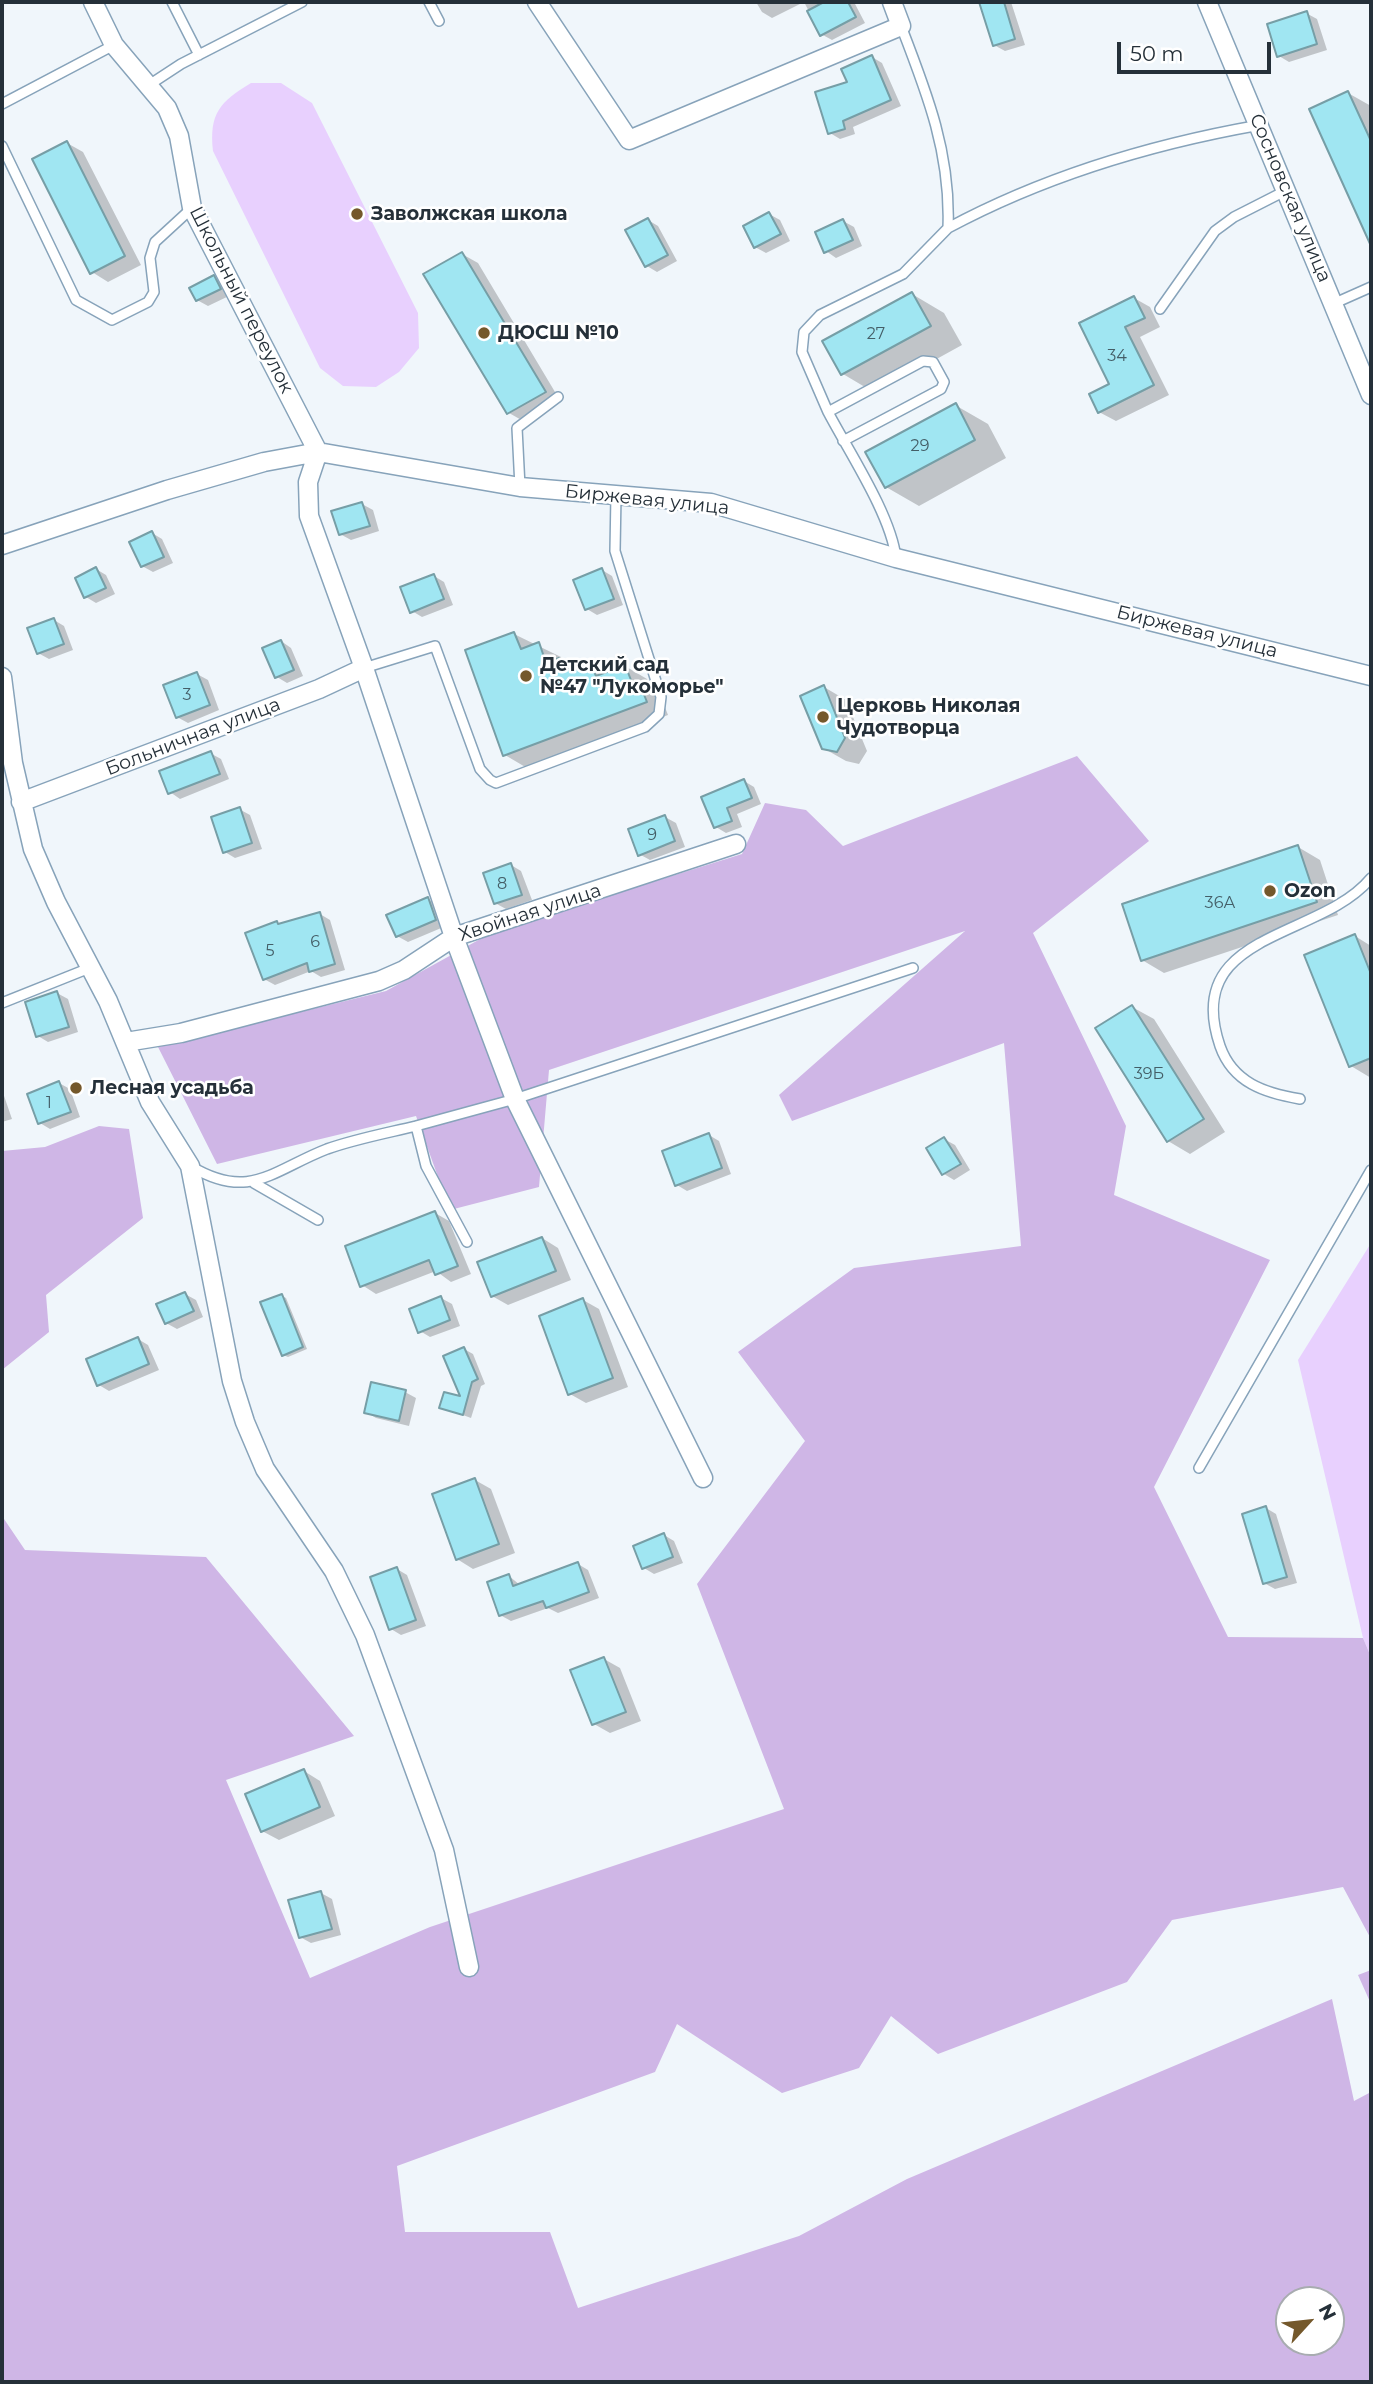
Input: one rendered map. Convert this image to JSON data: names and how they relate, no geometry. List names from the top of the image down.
{
  "streets": {
    "street": [
      "Сосновская улица",
      "Школьный переулок",
      "Биржевая улица",
      "Больничная улица",
      "Хвойная улица"
    ]
  },
  "crossings": [
    ["Школьный переулок", "Биржевая улица"]
  ],
  "places": [
    "Заволжская школа",
    "ДЮСШ №10",
    "Детский сад №47 \"Лукоморье\"",
    "Церковь Николая Чудотворца",
    "Ozon",
    "Лесная усадьба"
  ],
  "house_numbers": [
    "27",
    "34",
    "29",
    "3",
    "9",
    "8",
    "36А",
    "6",
    "5",
    "39Б",
    "1"
  ],
  "scale_bar": "50 m",
  "north": "top right"
}
